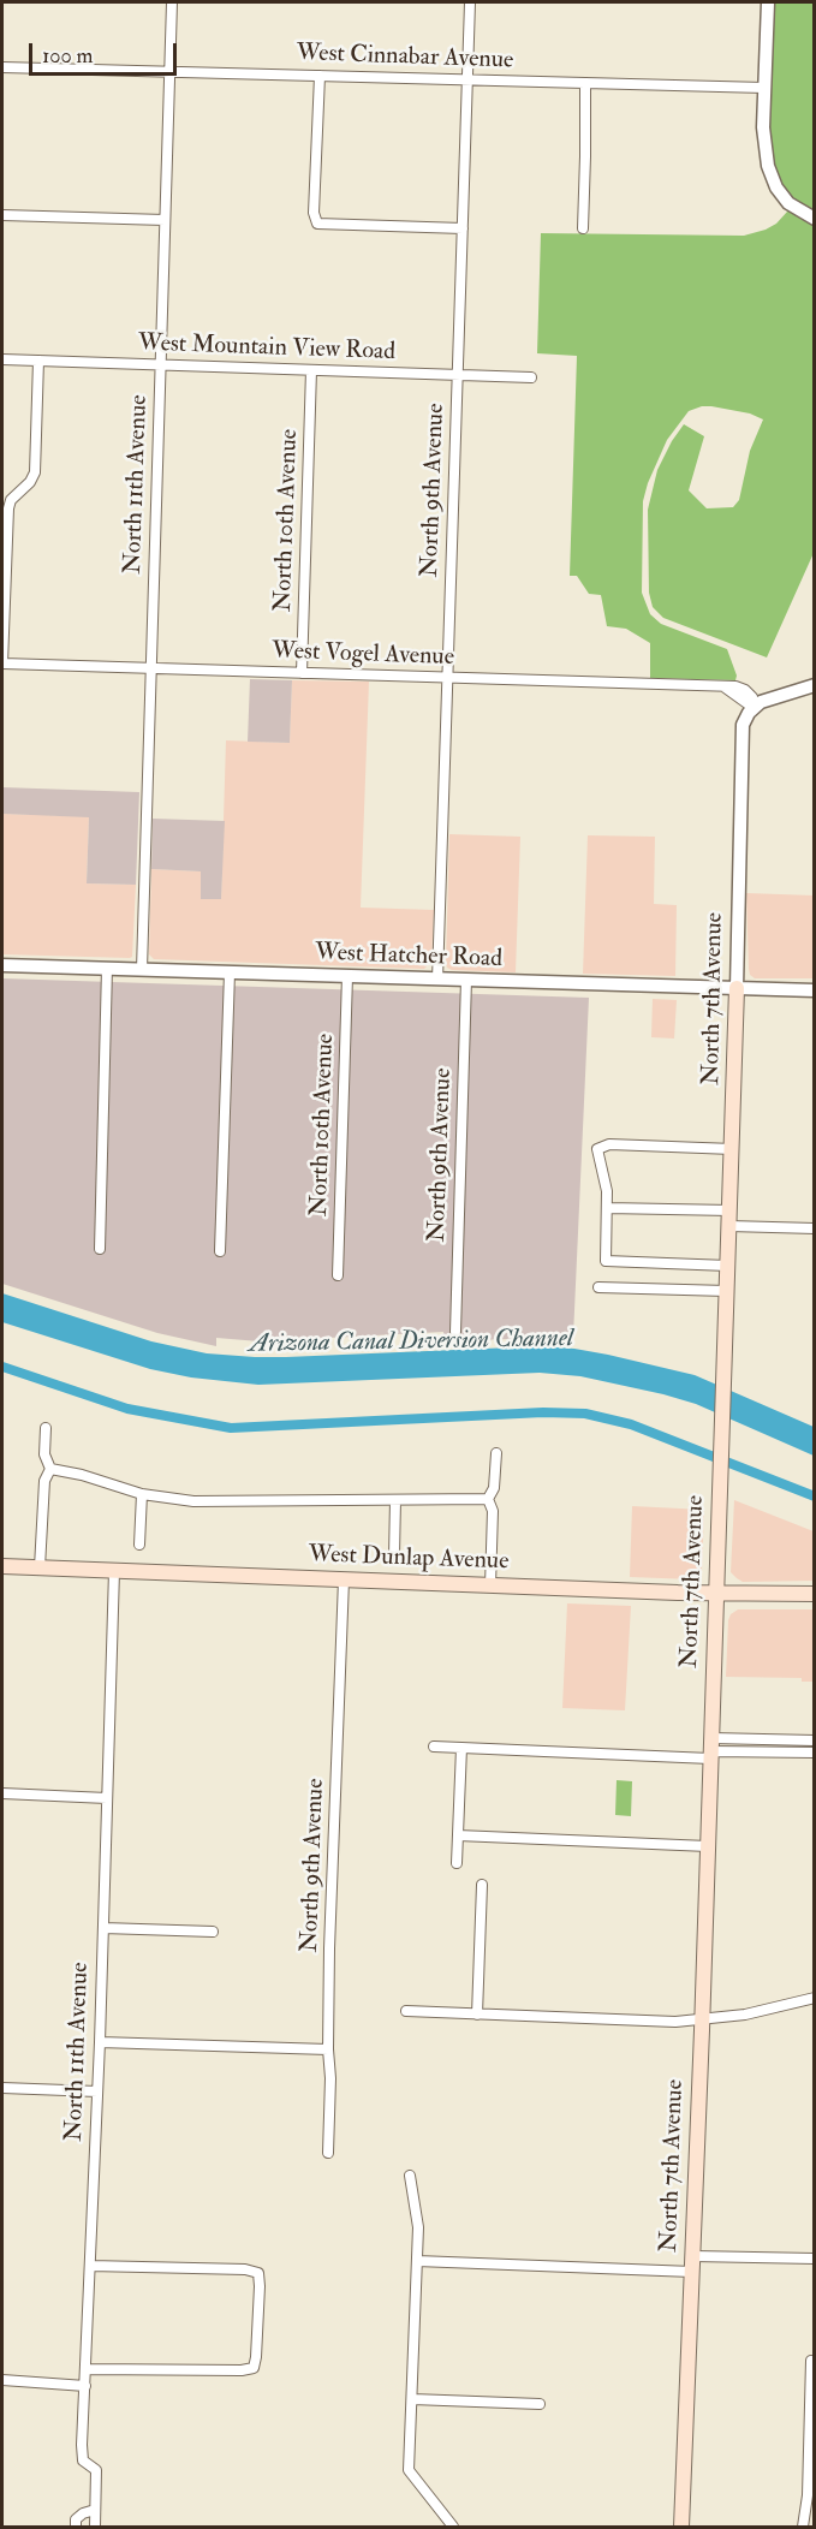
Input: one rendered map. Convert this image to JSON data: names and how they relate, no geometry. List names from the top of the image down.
{
  "streets": {
    "main road": ["North 7th Avenue", "West Dunlap Avenue"],
    "street": [
      "West Cinnabar Avenue",
      "West Mountain View Road",
      "North 11th Avenue",
      "North 9th Avenue",
      "North 10th Avenue",
      "West Vogel Avenue",
      "West Hatcher Road"
    ]
  },
  "crossings": [
    ["West Cinnabar Avenue", "North 11th Avenue"],
    ["West Cinnabar Avenue", "North 9th Avenue"],
    ["West Mountain View Road", "North 11th Avenue"],
    ["West Mountain View Road", "North 9th Avenue"],
    ["West Mountain View Road", "North 10th Avenue"],
    ["North 11th Avenue", "West Vogel Avenue"],
    ["North 11th Avenue", "West Hatcher Road"],
    ["North 11th Avenue", "West Dunlap Avenue"],
    ["North 9th Avenue", "West Vogel Avenue"],
    ["North 9th Avenue", "West Hatcher Road"],
    ["North 9th Avenue", "West Dunlap Avenue"],
    ["North 10th Avenue", "West Vogel Avenue"],
    ["North 10th Avenue", "West Hatcher Road"],
    ["West Vogel Avenue", "North 7th Avenue"],
    ["West Hatcher Road", "North 7th Avenue"],
    ["North 7th Avenue", "West Dunlap Avenue"]
  ],
  "water": ["Arizona Canal Diversion Channel"],
  "scale_bar": "100 m"
}
